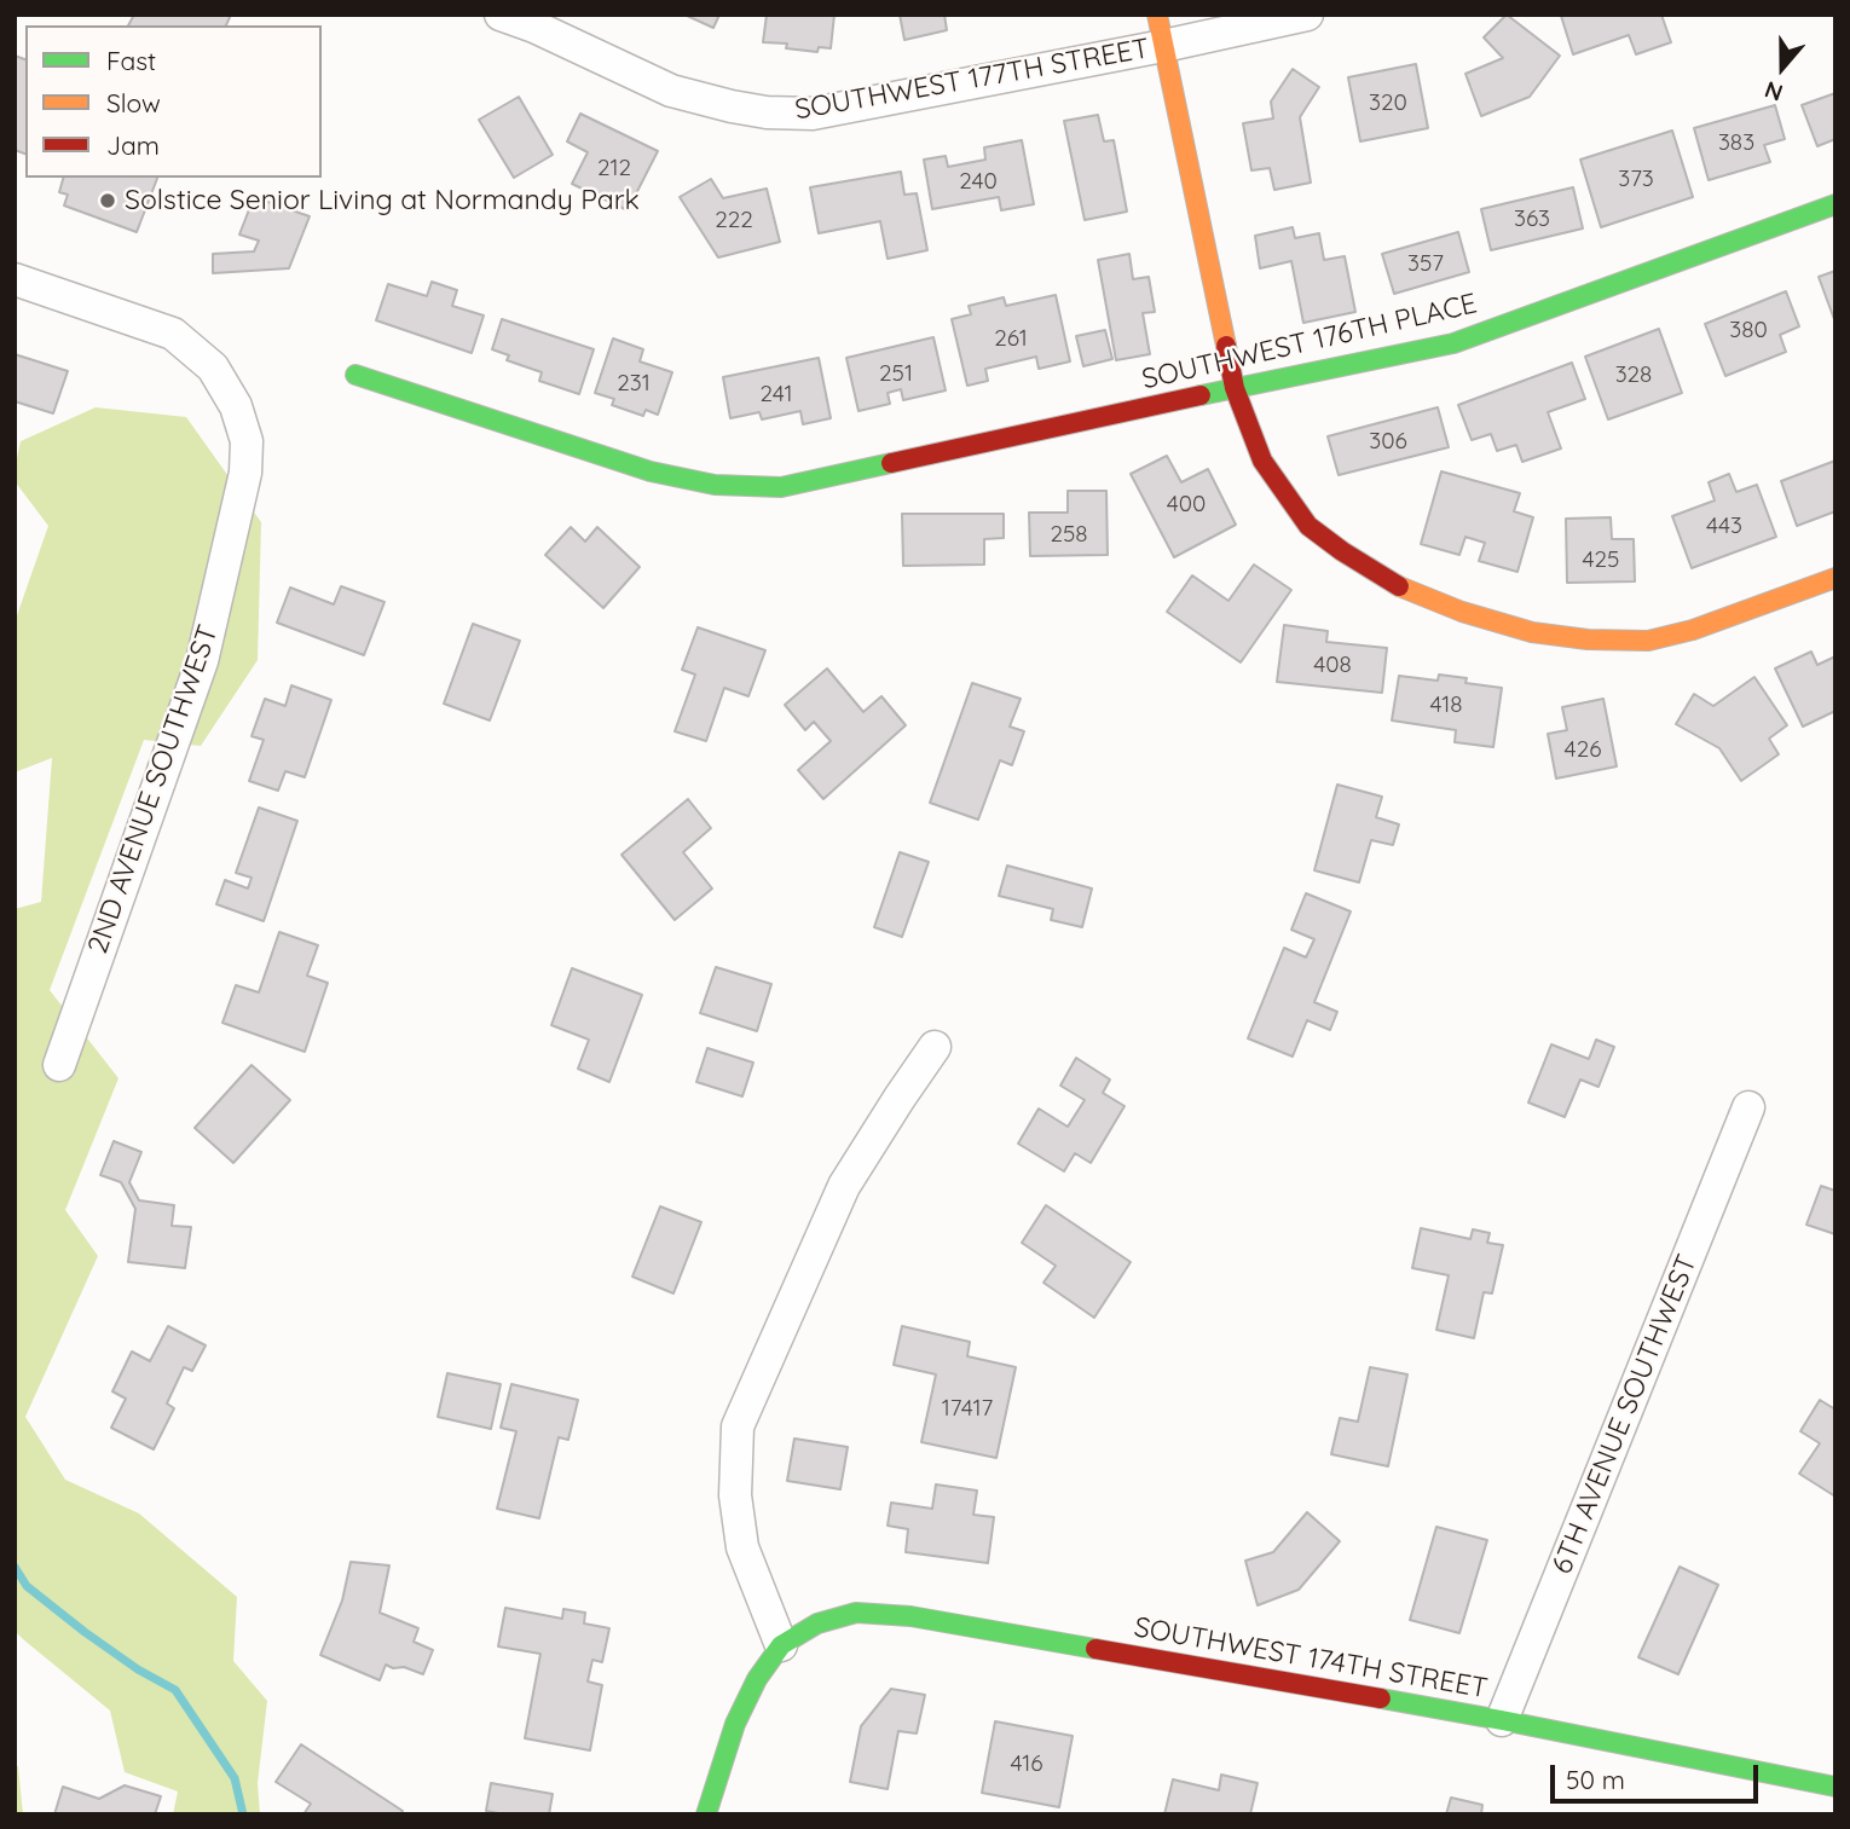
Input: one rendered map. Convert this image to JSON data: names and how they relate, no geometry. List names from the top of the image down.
{
  "streets": {
    "street": [
      "SOUTHWEST 177TH STREET",
      "SOUTHWEST 176TH PLACE",
      "2ND AVENUE SOUTHWEST",
      "6TH AVENUE SOUTHWEST",
      "SOUTHWEST 174TH STREET"
    ]
  },
  "crossings": [
    ["6TH AVENUE SOUTHWEST", "SOUTHWEST 174TH STREET"]
  ],
  "places": ["Solstice Senior Living at Normandy Park"],
  "house_numbers": [
    "320",
    "383",
    "212",
    "373",
    "240",
    "363",
    "222",
    "357",
    "380",
    "261",
    "251",
    "328",
    "231",
    "241",
    "306",
    "400",
    "443",
    "258",
    "425",
    "408",
    "418",
    "426",
    "17417",
    "416"
  ],
  "legend": ["Fast", "Slow", "Jam"],
  "scale_bar": "50 m",
  "north": "bottom"
}
